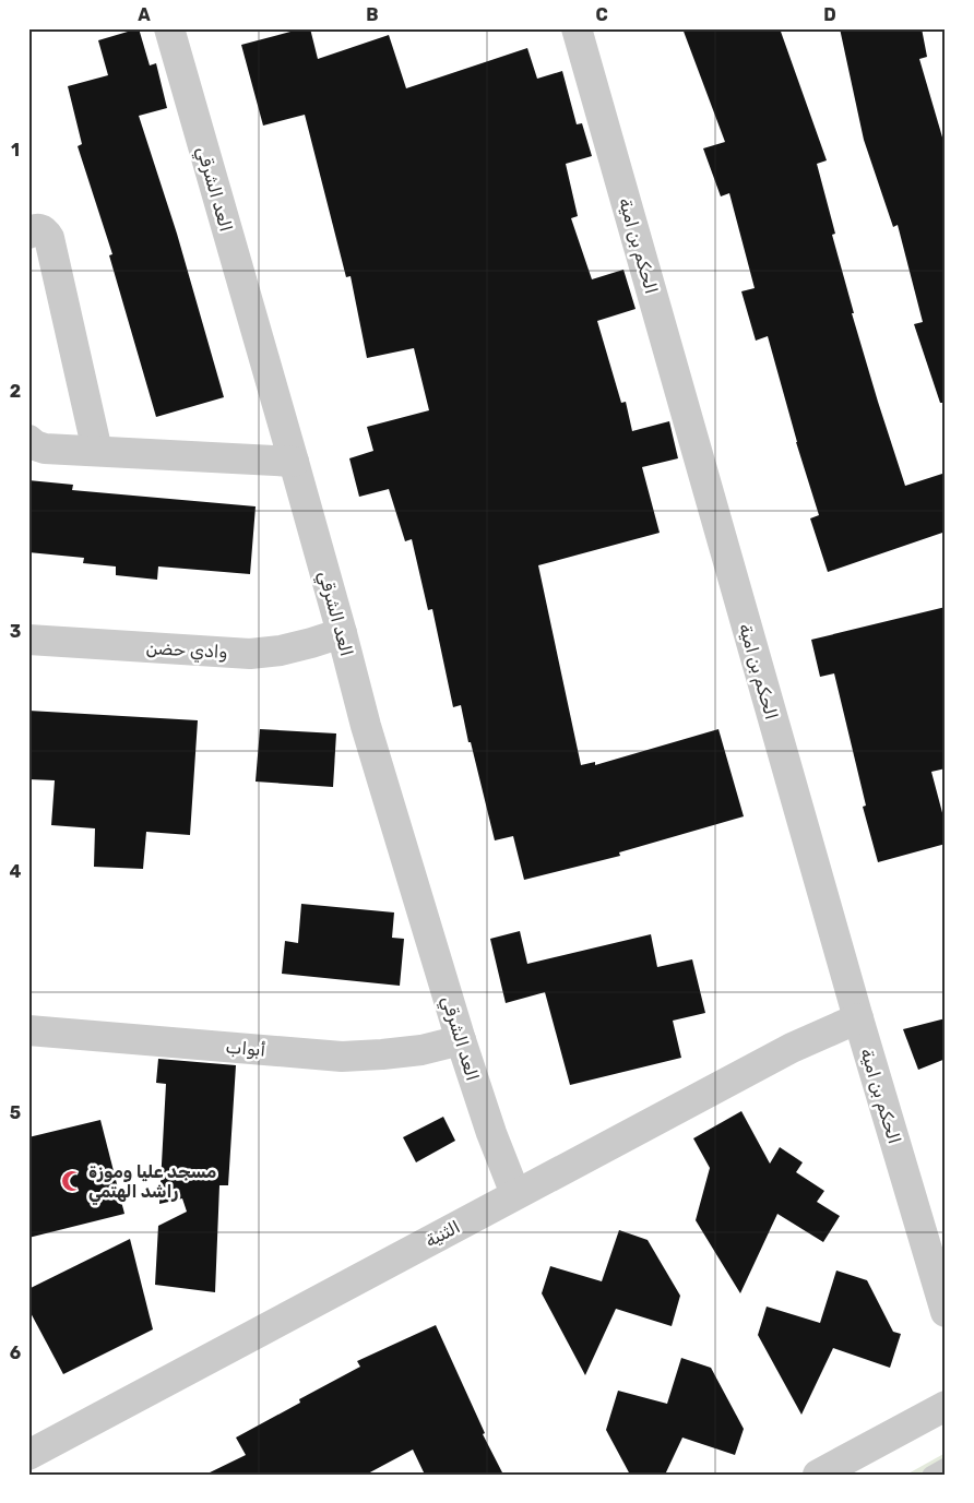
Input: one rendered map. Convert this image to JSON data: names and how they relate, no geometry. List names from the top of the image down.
{
  "streets": {
    "street": [
      "العد الشرقي",
      "الحكم بن امية",
      "وادي حضن",
      "أبواب",
      "الثنية"
    ]
  },
  "crossings": [
    ["العد الشرقي", "وادي حضن"],
    ["العد الشرقي", "أبواب"],
    ["العد الشرقي", "الثنية"],
    ["الحكم بن امية", "الثنية"]
  ],
  "places": {
    "mosque": ["مسجد عليا وموزة راشد الهتمي"]
  },
  "grid": {
    "columns": [
      "A",
      "B",
      "C",
      "D"
    ],
    "rows": [
      "1",
      "2",
      "3",
      "4",
      "5",
      "6"
    ]
  }
}
